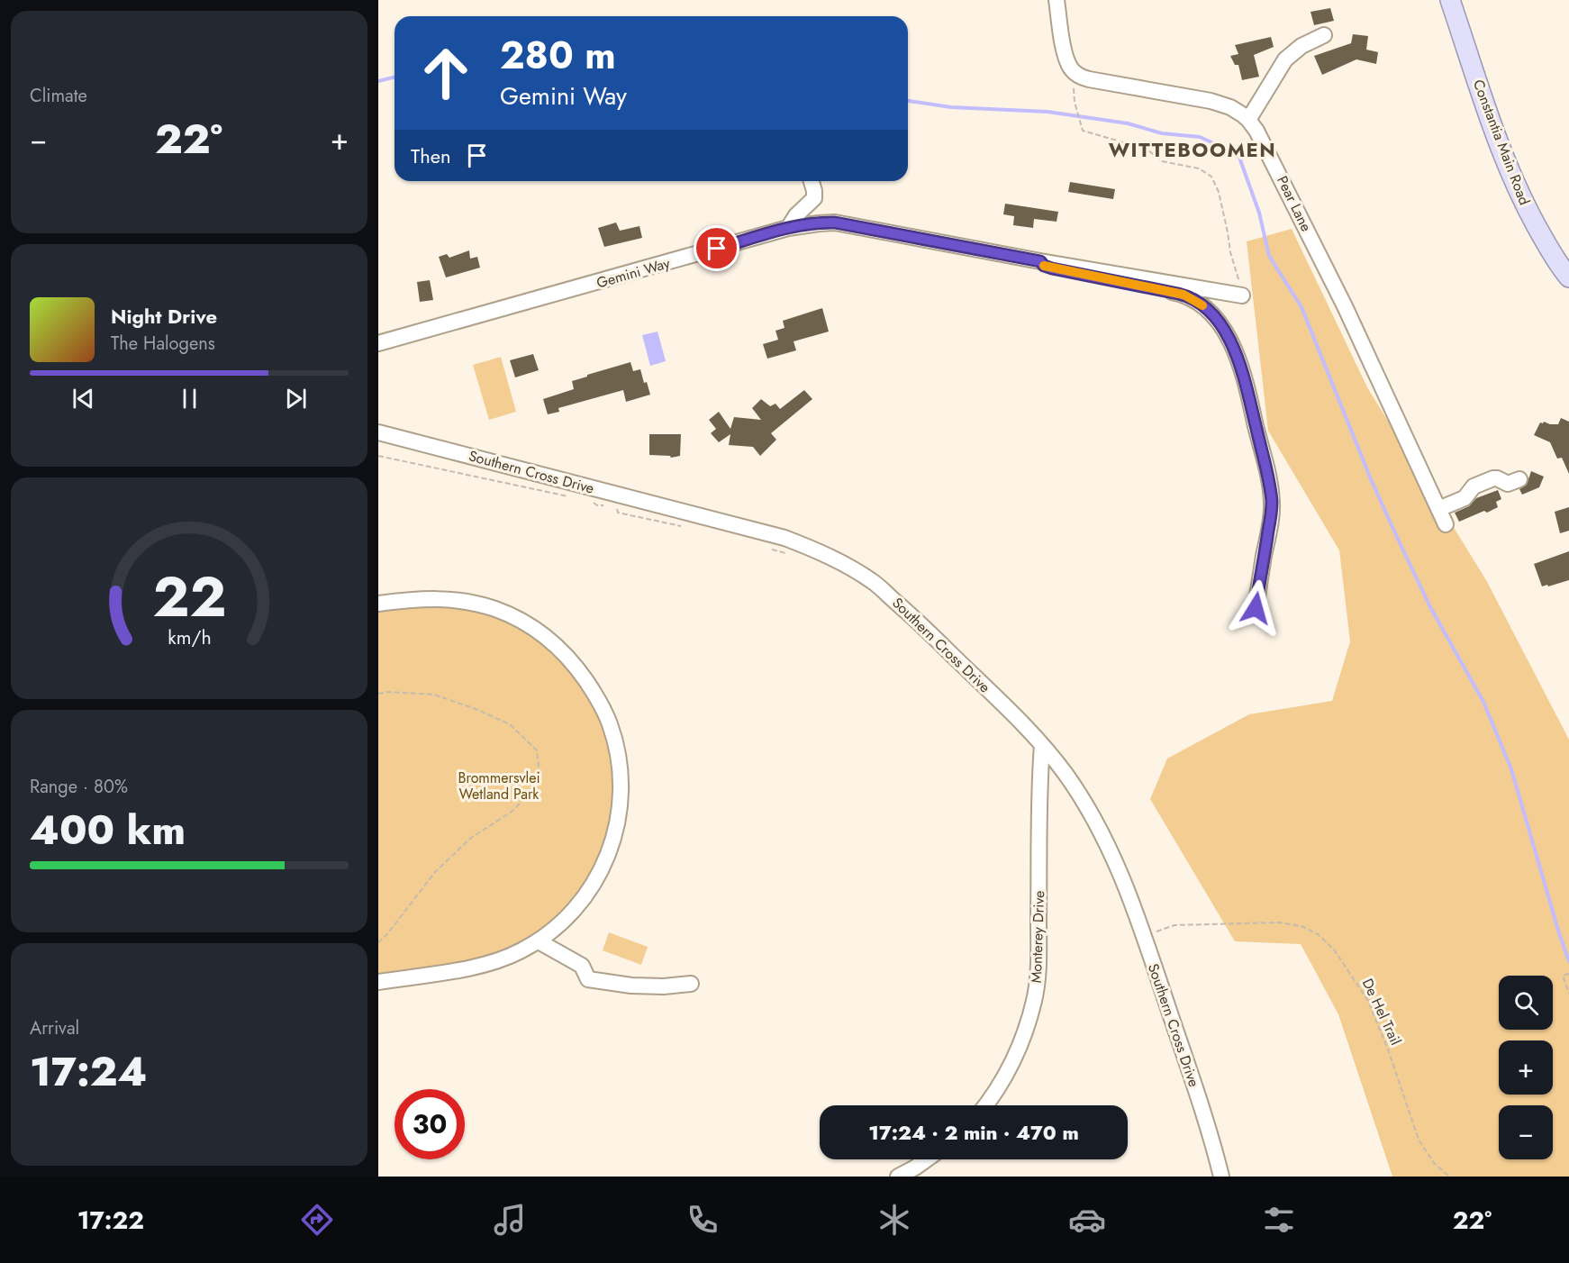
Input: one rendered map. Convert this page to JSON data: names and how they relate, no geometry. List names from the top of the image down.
{
  "streets": {
    "main road": ["Constantia Main Road"],
    "street": [
      "Pear Lane",
      "Gemini Way",
      "Southern Cross Drive",
      "Monterey Drive"
    ],
    "path": ["De Hel Trail"]
  },
  "crossings": [
    ["Southern Cross Drive", "Monterey Drive"],
    ["Southern Cross Drive", "De Hel Trail"]
  ],
  "districts": ["WITTEBOOMEN"],
  "parks": ["Brommersvlei Wetland Park"],
  "page": {
    "tile": [
      "Climate",
      ["Range · 80%", "400 km"],
      ["Arrival", "17:24"]
    ],
    "turn": ["280 m", "Gemini Way"],
    "heat": ["−", "22°", "+"],
    "then": "Then",
    "song": ["Night Drive", "The Halogens"],
    "map_buttons": ["+", "−"],
    "limit": "30",
    "trip": "17:24 · 2 min · 470 m",
    "tabs": ["17:22", "22°"],
    "gauge": ["22", "km/h"]
  }
}
